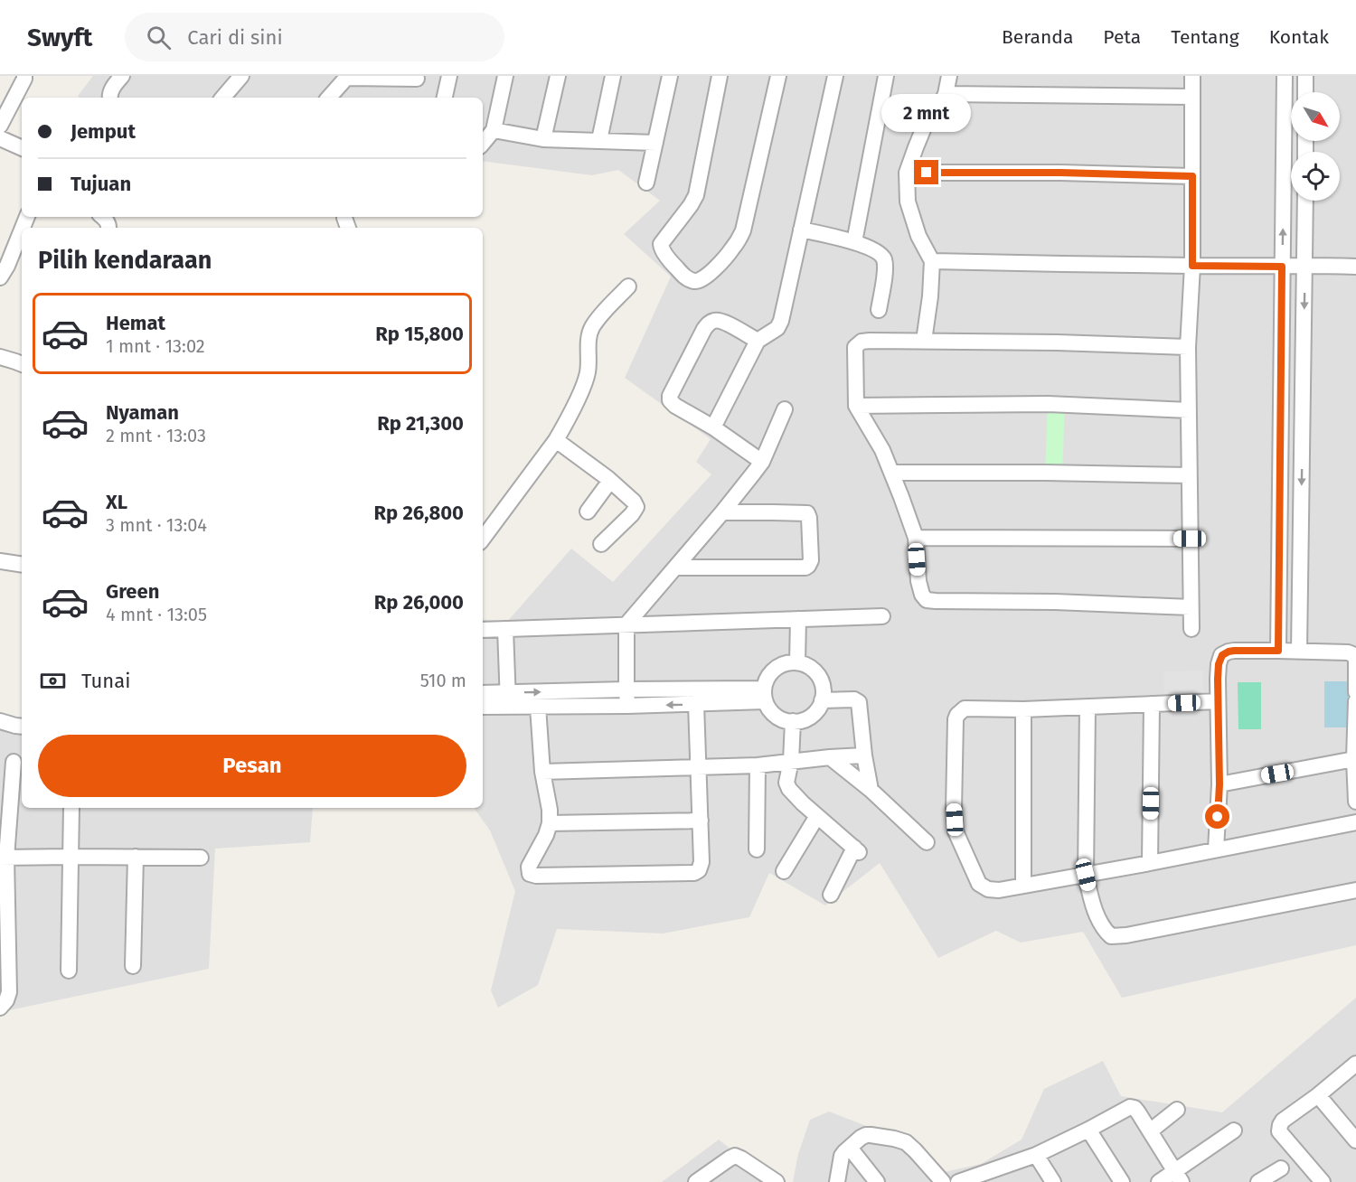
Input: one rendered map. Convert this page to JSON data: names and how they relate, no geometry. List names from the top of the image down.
{
  "north": "bottom right",
  "page": {
    "header": "Swyft",
    "search": "Cari di sini",
    "nav": [
      "Beranda",
      "Peta",
      "Tentang",
      "Kontak"
    ],
    "bubble": "2 mnt",
    "banner": ["Jemput", "Tujuan"],
    "heading": "Pilih kendaraan",
    "list": [
      {
        "name": "Hemat",
        "note": "1 mnt · 13:02",
        "value": "Rp 15,800"
      },
      {
        "name": "Nyaman",
        "note": "2 mnt · 13:03",
        "value": "Rp 21,300"
      },
      {
        "name": "XL",
        "note": "3 mnt · 13:04",
        "value": "Rp 26,800"
      },
      {
        "name": "Green",
        "note": "4 mnt · 13:05",
        "value": "Rp 26,000"
      }
    ],
    "pay": ["Tunai", "510 m"],
    "buttons": "Pesan"
  }
}
